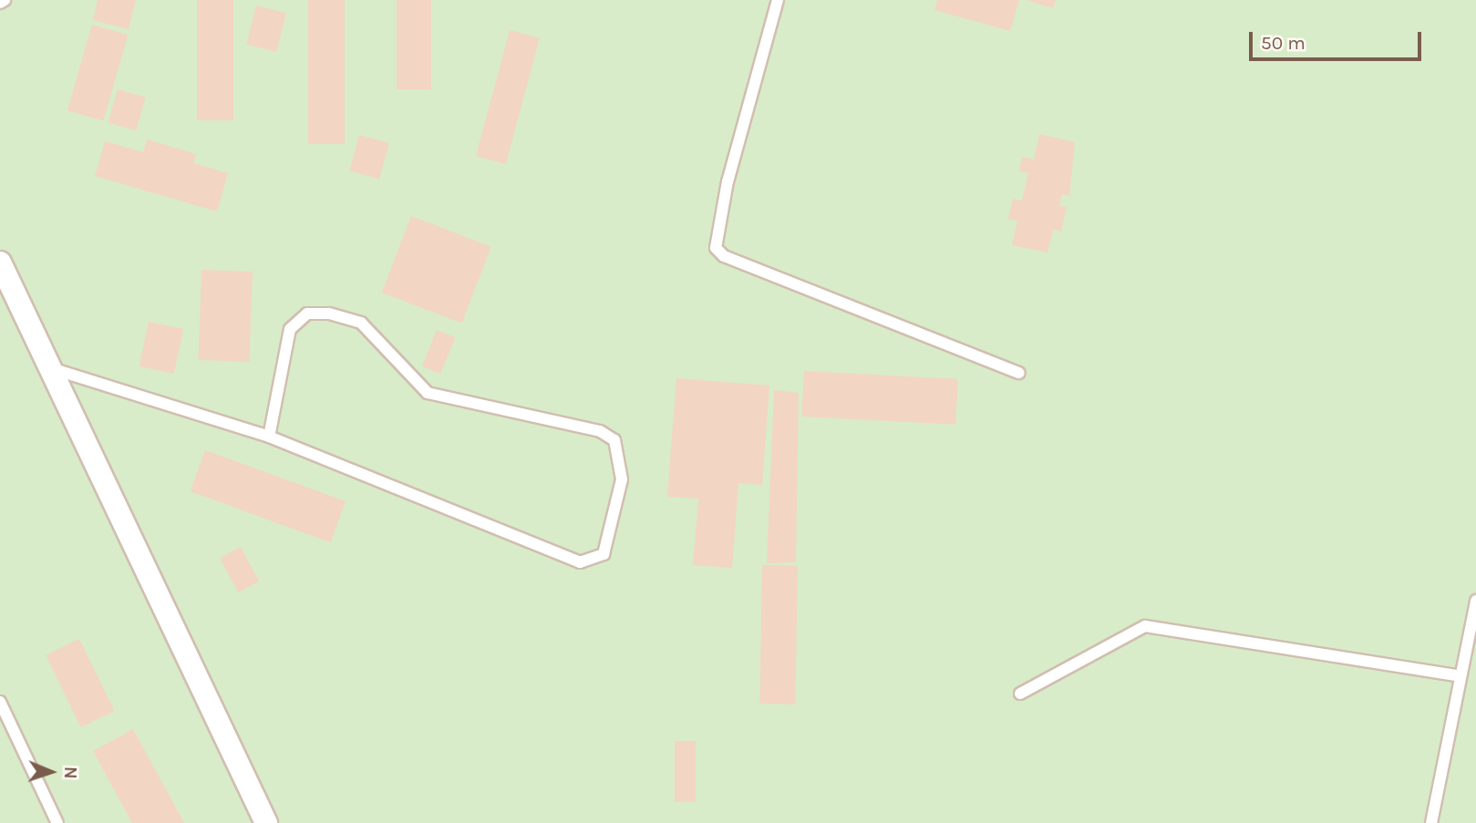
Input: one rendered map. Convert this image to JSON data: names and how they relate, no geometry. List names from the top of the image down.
{
  "scale_bar": "50 m",
  "north": "right"
}
